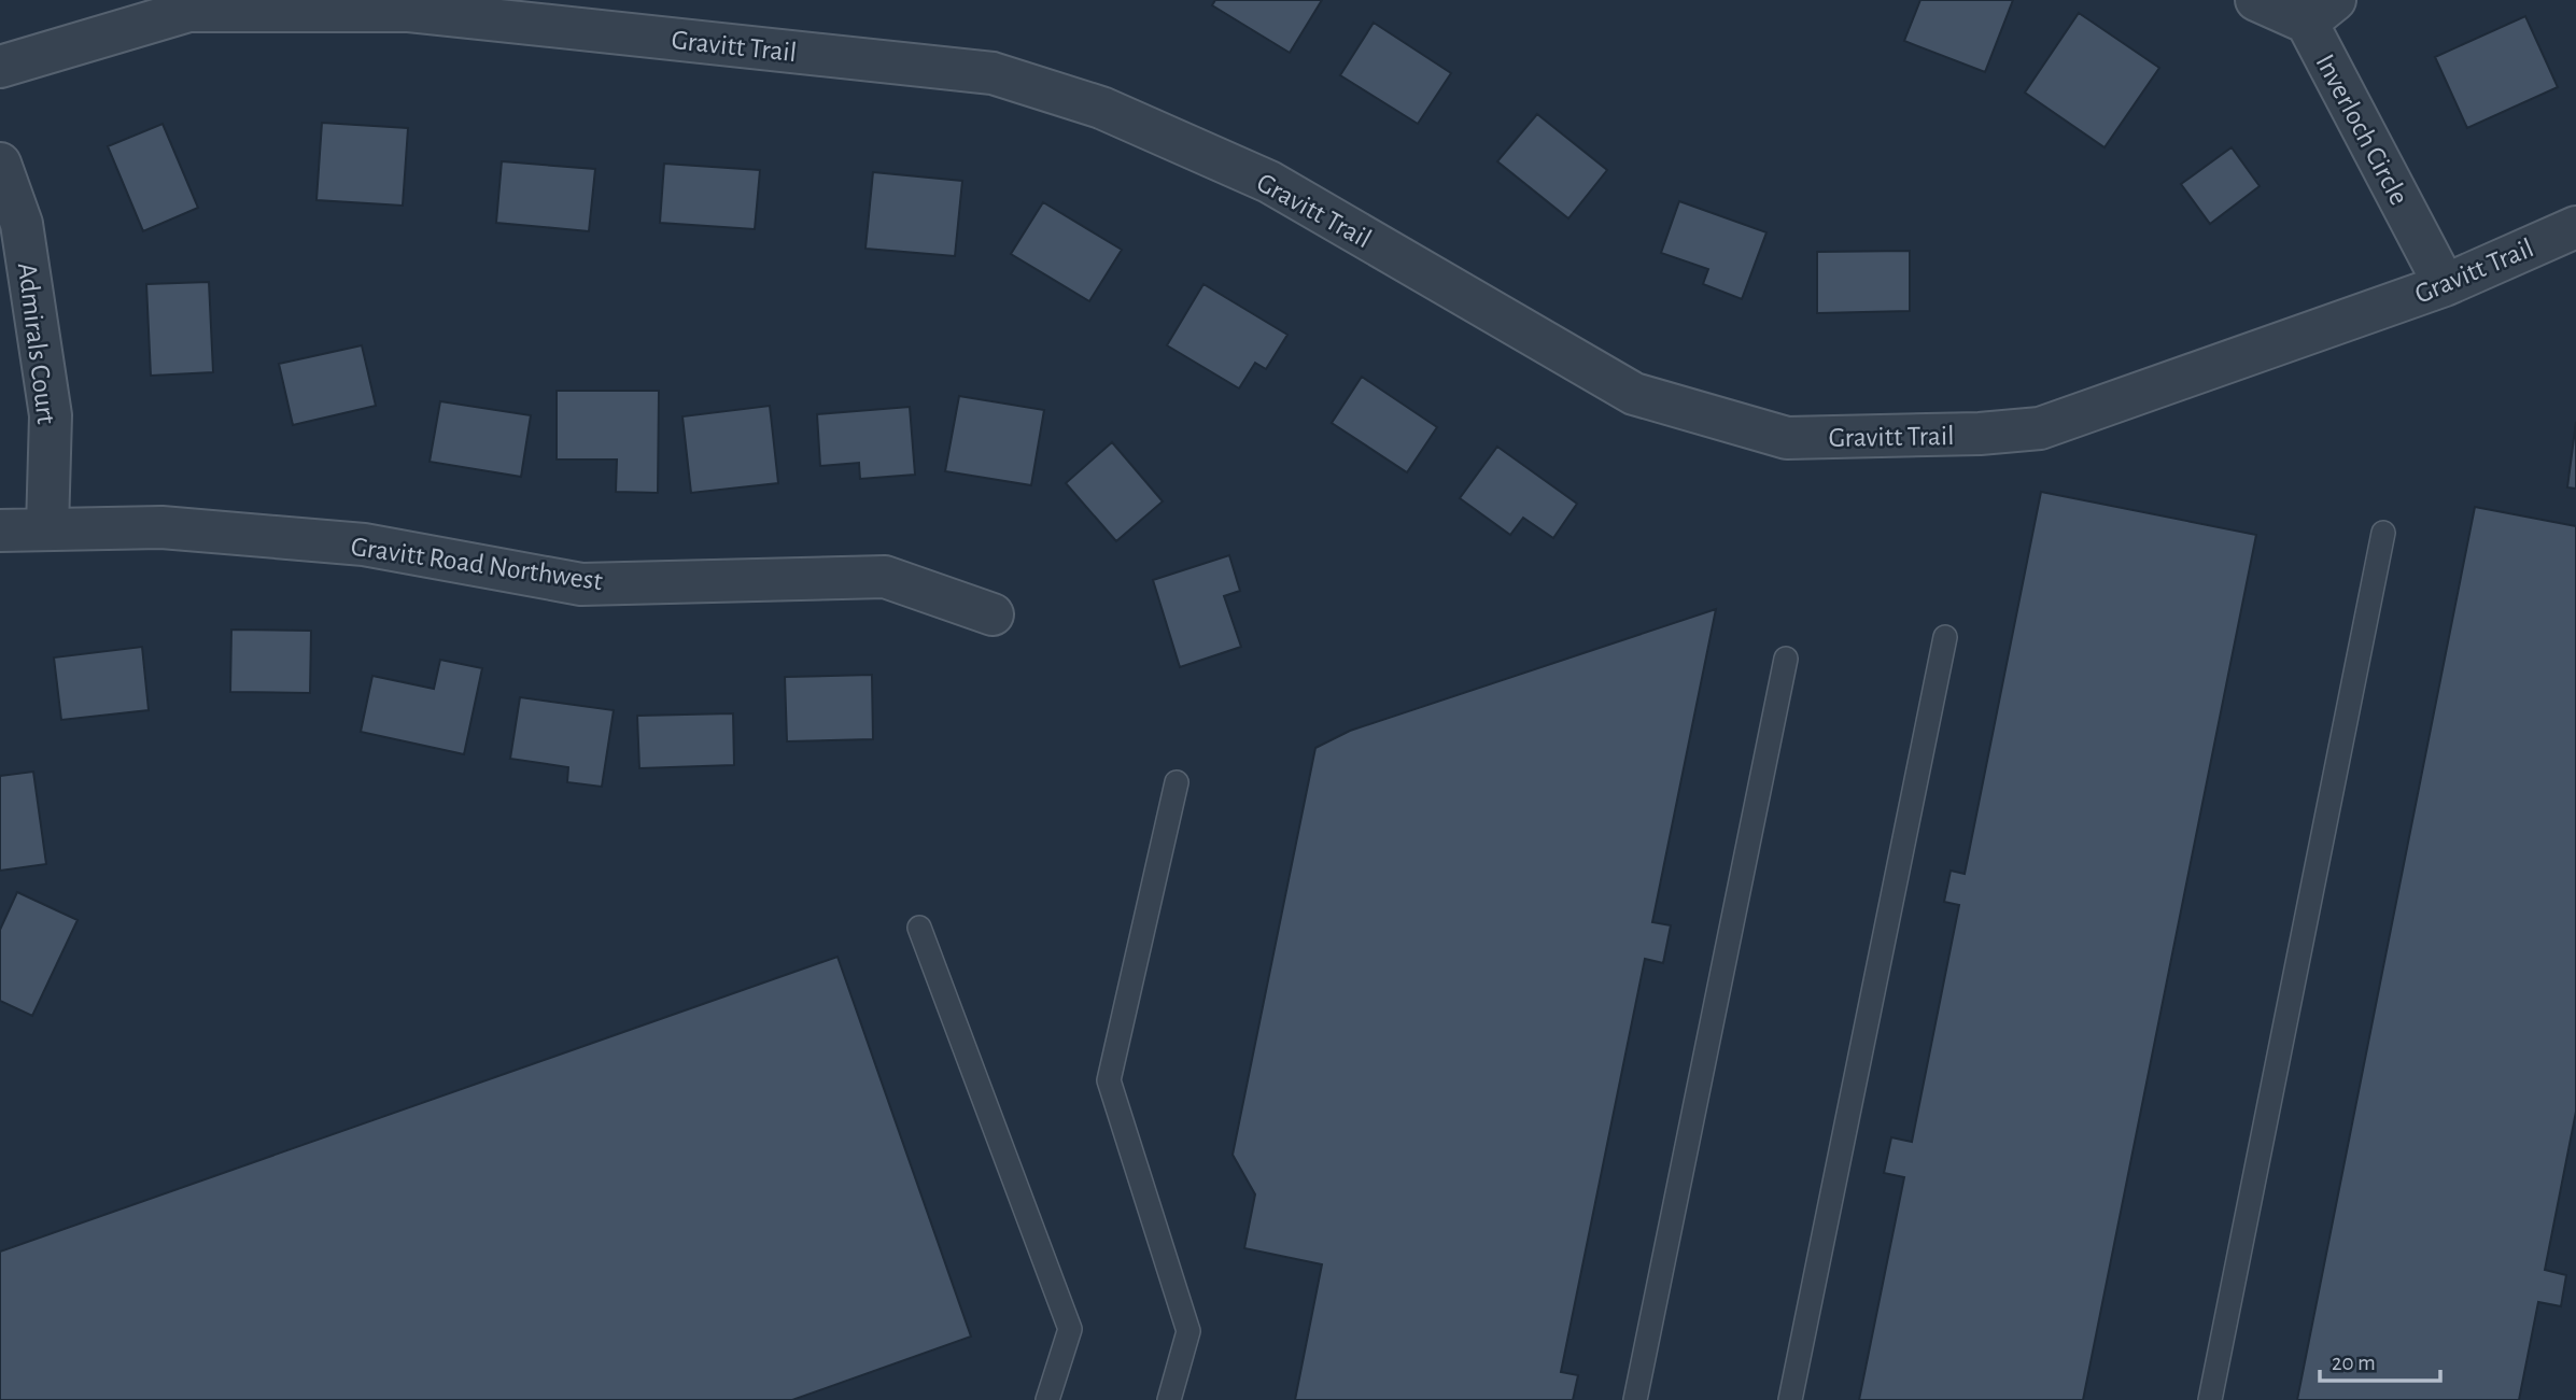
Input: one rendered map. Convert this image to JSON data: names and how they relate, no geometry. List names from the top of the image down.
{
  "streets": {
    "street": [
      "Gravitt Trail",
      "Inverloch Circle",
      "Admirals Court",
      "Gravitt Road Northwest"
    ]
  },
  "crossings": [
    ["Gravitt Trail", "Inverloch Circle"],
    ["Admirals Court", "Gravitt Road Northwest"]
  ],
  "scale_bar": "20 m"
}
